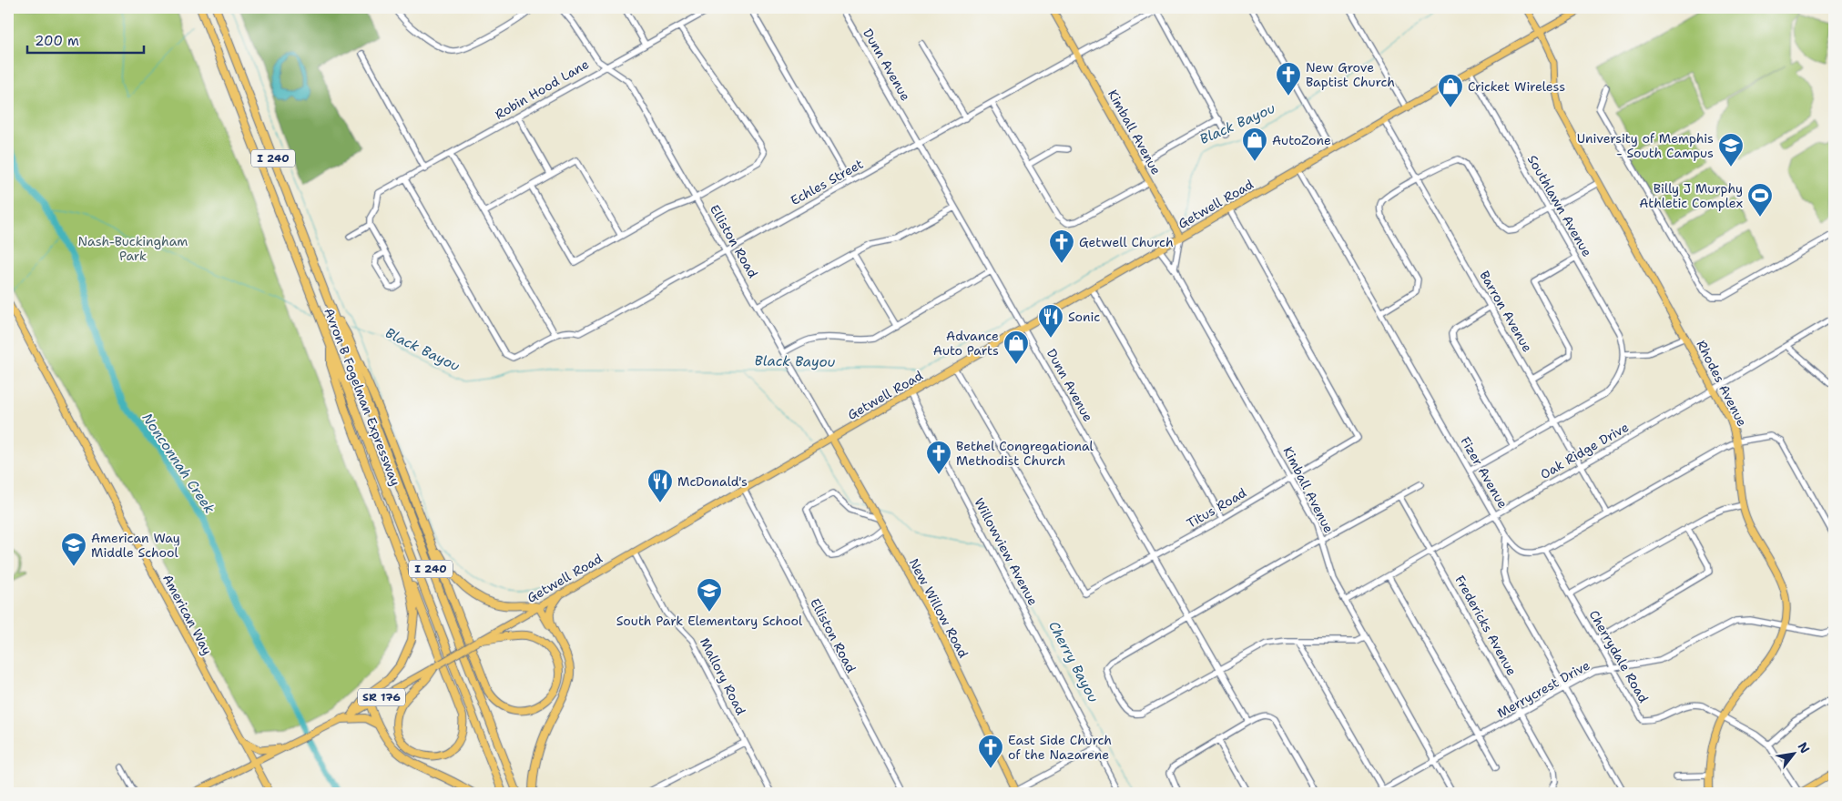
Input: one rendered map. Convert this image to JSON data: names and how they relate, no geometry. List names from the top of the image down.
{
  "streets": {
    "highway": ["I 240", "Avron B Fogelman Expressway"],
    "main road": [
      "Kimball Avenue",
      "Getwell Road",
      "Rhodes Avenue",
      "New Willow Road",
      "American Way",
      "SR 176"
    ],
    "street": [
      "Dunn Avenue",
      "Robin Hood Lane",
      "Echles Street",
      "Southlawn Avenue",
      "Elliston Road",
      "Barron Avenue",
      "Oak Ridge Drive",
      "Fizer Avenue",
      "Titus Road",
      "Willowview Avenue",
      "Fredericks Avenue",
      "Cherrydale Road",
      "Mallory Road",
      "Merrycrest Drive"
    ]
  },
  "crossings": [
    ["Dunn Avenue", "Echles Street"],
    ["Dunn Avenue", "Getwell Road"],
    ["Dunn Avenue", "Titus Road"],
    ["Robin Hood Lane", "Echles Street"],
    ["Robin Hood Lane", "Elliston Road"],
    ["Kimball Avenue", "Echles Street"],
    ["Kimball Avenue", "Getwell Road"],
    ["Kimball Avenue", "Oak Ridge Drive"],
    ["Kimball Avenue", "Titus Road"],
    ["Kimball Avenue", "Merrycrest Drive"],
    ["Echles Street", "Elliston Road"],
    ["Getwell Road", "Southlawn Avenue"],
    ["Getwell Road", "Elliston Road"],
    ["Getwell Road", "Barron Avenue"],
    ["Getwell Road", "Rhodes Avenue"],
    ["Getwell Road", "Fizer Avenue"],
    ["Getwell Road", "Titus Road"],
    ["Getwell Road", "Willowview Avenue"],
    ["Getwell Road", "New Willow Road"],
    ["Getwell Road", "American Way"],
    ["Getwell Road", "Mallory Road"],
    ["Elliston Road", "New Willow Road"],
    ["Barron Avenue", "Oak Ridge Drive"],
    ["Rhodes Avenue", "Oak Ridge Drive"],
    ["Rhodes Avenue", "Cherrydale Road"],
    ["Rhodes Avenue", "Merrycrest Drive"],
    ["Oak Ridge Drive", "Fizer Avenue"],
    ["Oak Ridge Drive", "Fredericks Avenue"],
    ["Fizer Avenue", "Cherrydale Road"],
    ["Fredericks Avenue", "Merrycrest Drive"],
    ["Cherrydale Road", "Merrycrest Drive"]
  ],
  "water": ["Black Bayou", "Nonconnah Creek", "Cherry Bayou"],
  "parks": ["Nash-Buckingham Park"],
  "places": {
    "church": [
      "New Grove Baptist Church",
      "Getwell Church",
      "Bethel Congregational Methodist Church",
      "East Side Church of the Nazarene"
    ],
    "shop": ["Cricket Wireless", "AutoZone", "Advance Auto Parts"],
    "school or university": ["University of Memphis - South Campus", "American Way Middle School", "South Park Elementary School"],
    "sports": ["Billy J Murphy Athletic Complex"],
    "restaurant": ["Sonic", "McDonald's"]
  },
  "scale_bar": "200 m",
  "north": "top right"
}
